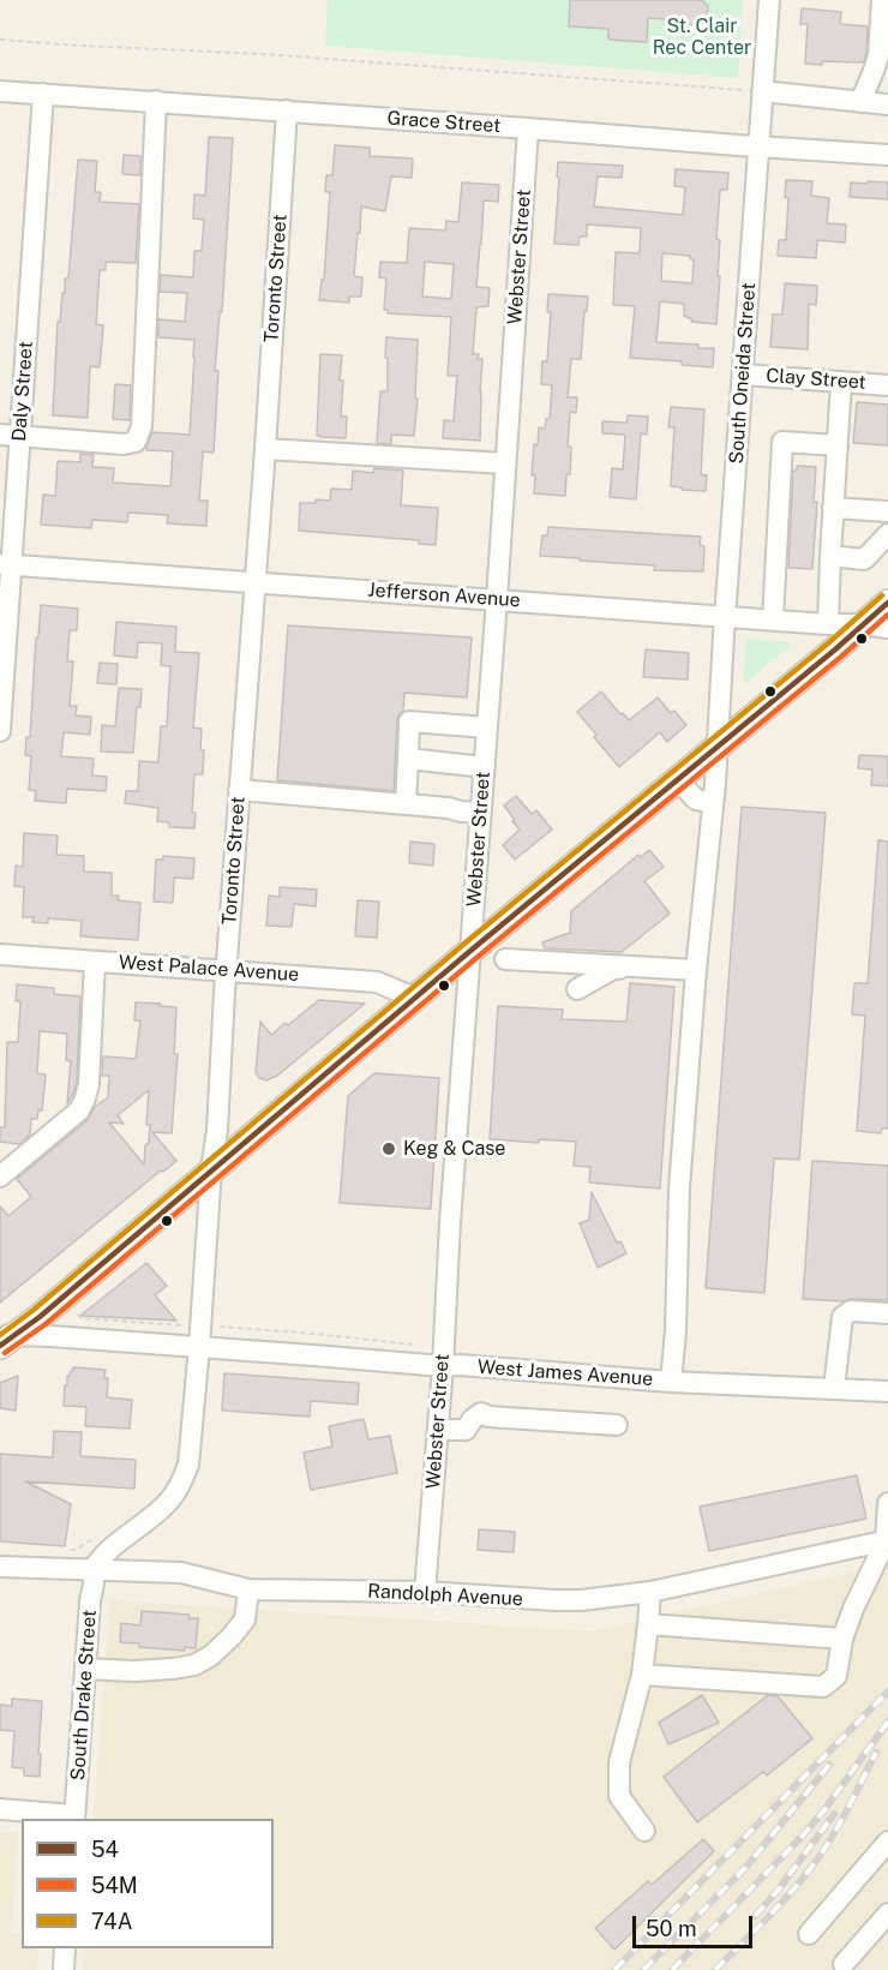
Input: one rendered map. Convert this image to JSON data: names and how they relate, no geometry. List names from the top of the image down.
{
  "streets": {
    "street": [
      "Grace Street",
      "Webster Street",
      "Toronto Street",
      "South Oneida Street",
      "Clay Street",
      "Daly Street",
      "Jefferson Avenue",
      "West Palace Avenue",
      "West James Avenue",
      "Randolph Avenue",
      "South Drake Street"
    ]
  },
  "crossings": [
    ["Grace Street", "Webster Street"],
    ["Grace Street", "Toronto Street"],
    ["Grace Street", "South Oneida Street"],
    ["Grace Street", "Daly Street"],
    ["Webster Street", "Jefferson Avenue"],
    ["Webster Street", "West James Avenue"],
    ["Webster Street", "Randolph Avenue"],
    ["Toronto Street", "Jefferson Avenue"],
    ["Toronto Street", "West Palace Avenue"],
    ["Toronto Street", "West James Avenue"],
    ["Toronto Street", "Randolph Avenue"],
    ["Toronto Street", "South Drake Street"],
    ["South Oneida Street", "Clay Street"],
    ["South Oneida Street", "Jefferson Avenue"],
    ["South Oneida Street", "West James Avenue"],
    ["Daly Street", "Jefferson Avenue"],
    ["Randolph Avenue", "South Drake Street"]
  ],
  "parks": ["St. Clair Rec Center"],
  "places": ["Keg & Case"],
  "lines": ["transit line 74A", "transit line 54", "transit line 54M"],
  "legend": ["54", "54M", "74A"],
  "scale_bar": "50 m"
}
